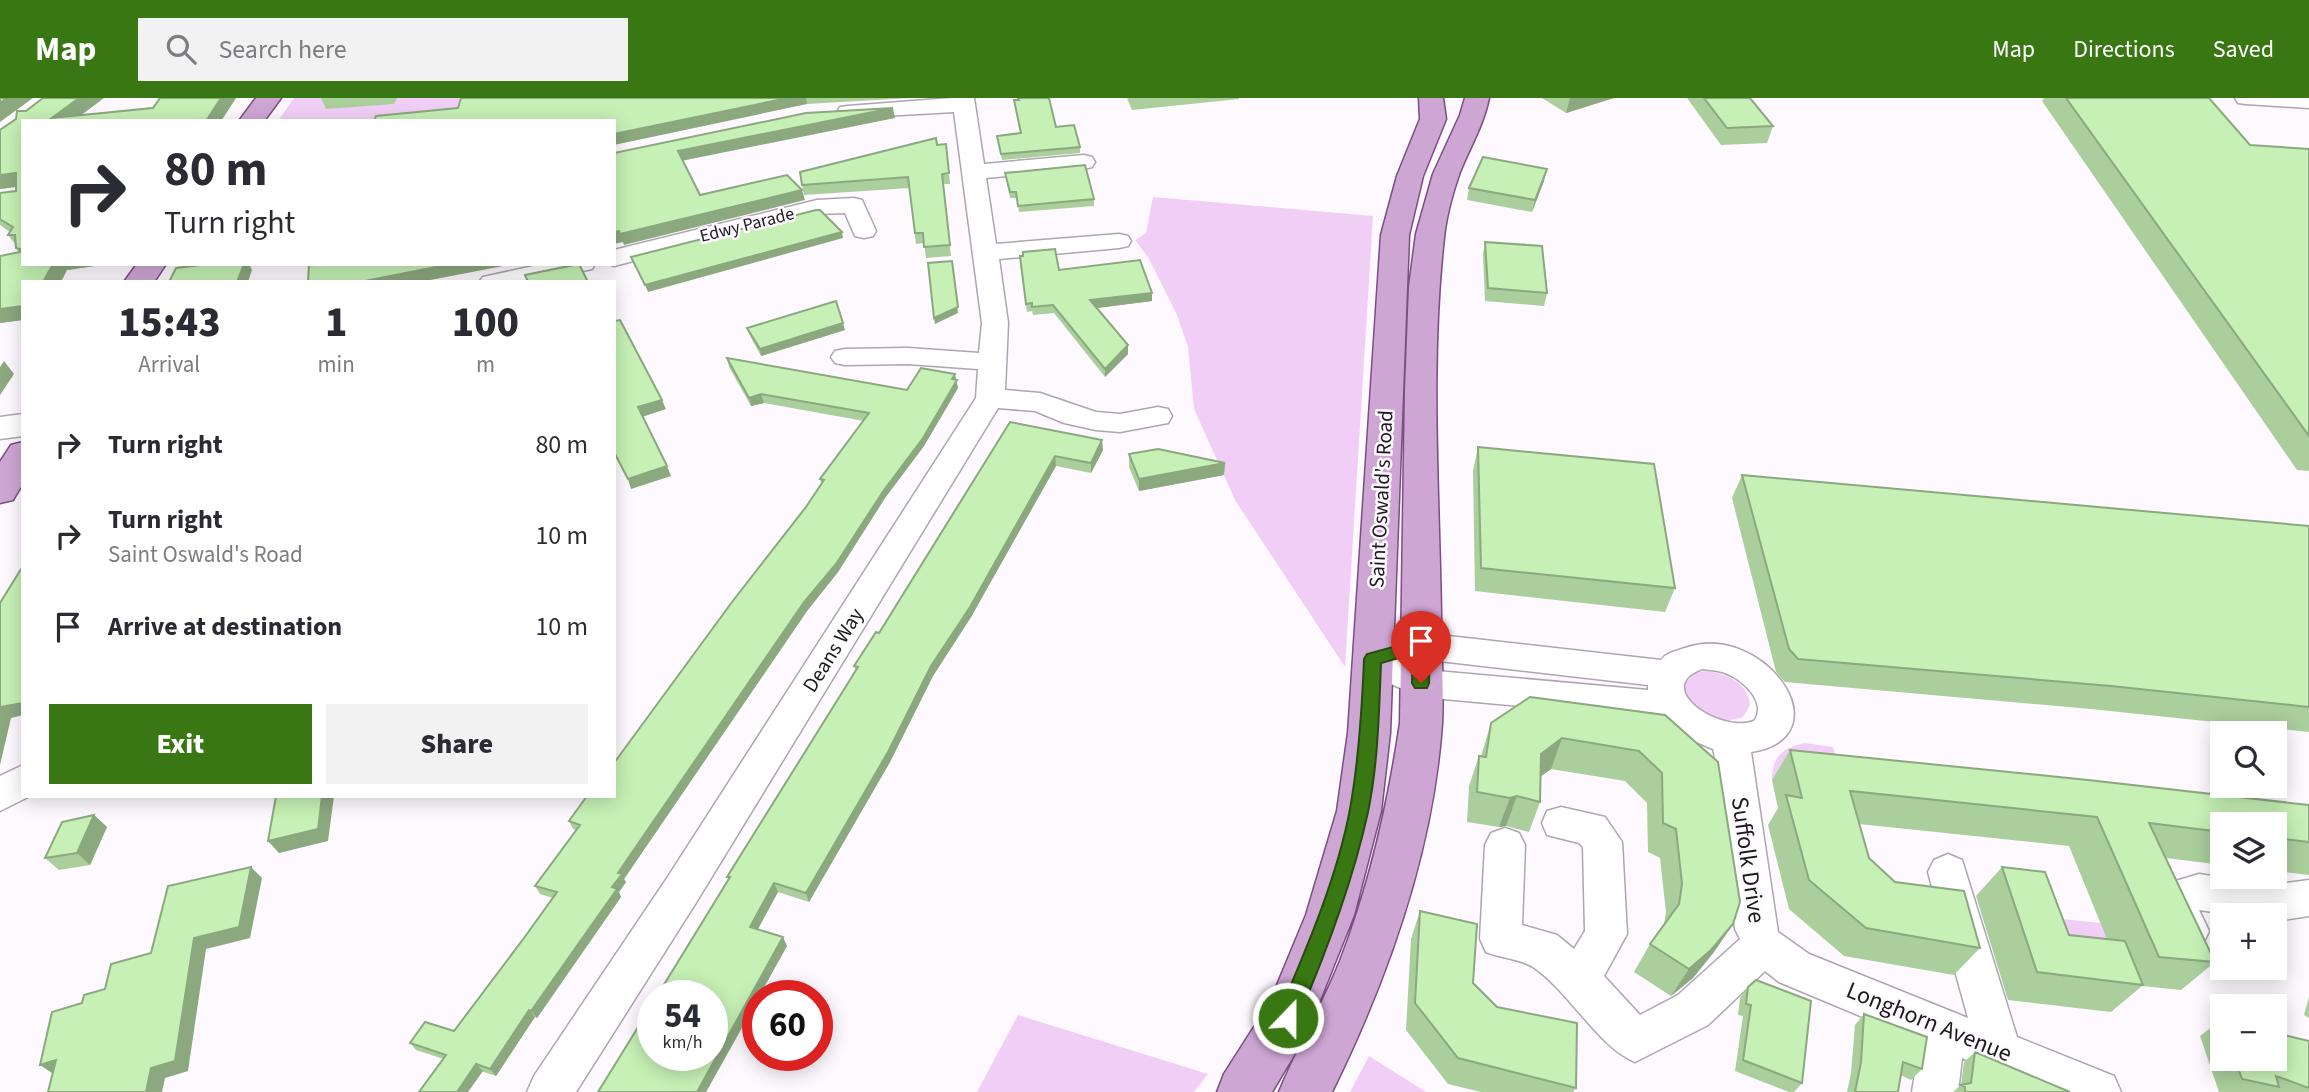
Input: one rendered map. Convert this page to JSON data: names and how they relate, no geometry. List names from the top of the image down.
{
  "streets": {
    "main road": ["Saint Oswald's Road"],
    "street": [
      "Edwy Parade",
      "Deans Way",
      "Suffolk Drive",
      "Longhorn Avenue"
    ]
  },
  "crossings": [
    ["Suffolk Drive", "Longhorn Avenue"]
  ],
  "page": {
    "header": "Map",
    "search": "Search here",
    "nav": ["Map", "Directions", "Saved"],
    "turn": ["80 m", "Turn right"],
    "eta": [
      "15:43",
      "Arrival",
      "1",
      "min",
      "100",
      "m"
    ],
    "list": [
      {
        "name": "Turn right",
        "value": "80 m"
      },
      {
        "name": "Turn right",
        "note": "Saint Oswald's Road",
        "value": "10 m"
      },
      {
        "name": "Arrive at destination",
        "value": "10 m"
      }
    ],
    "buttons": ["Exit", "Share"],
    "map_buttons": ["+", "−"],
    "speed": "54 km/h",
    "limit": "60"
  }
}
